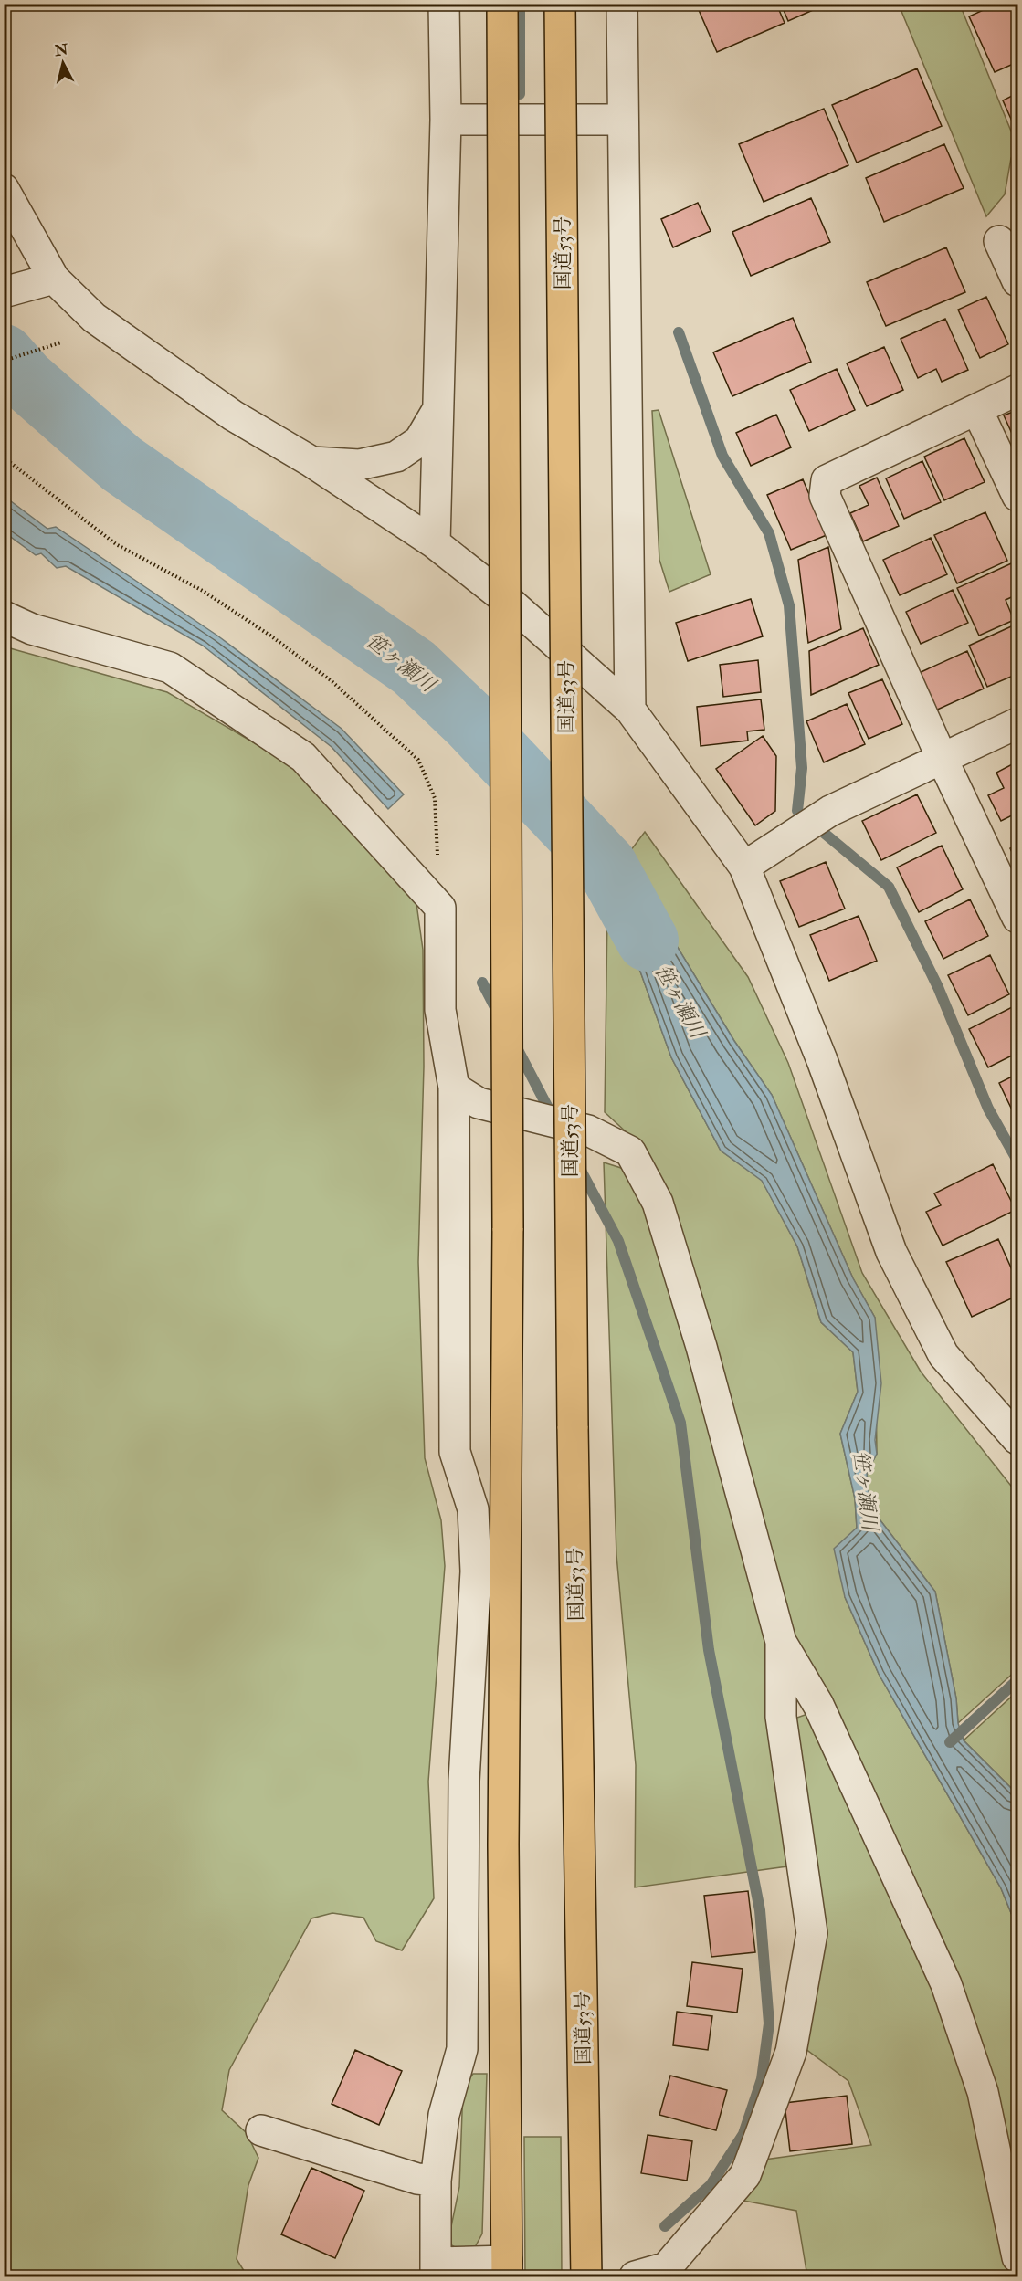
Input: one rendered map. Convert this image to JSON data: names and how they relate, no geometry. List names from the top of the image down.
{
  "streets": {
    "highway": ["国道53号"]
  },
  "water": ["笹ヶ瀬川"],
  "north": "top"
}
